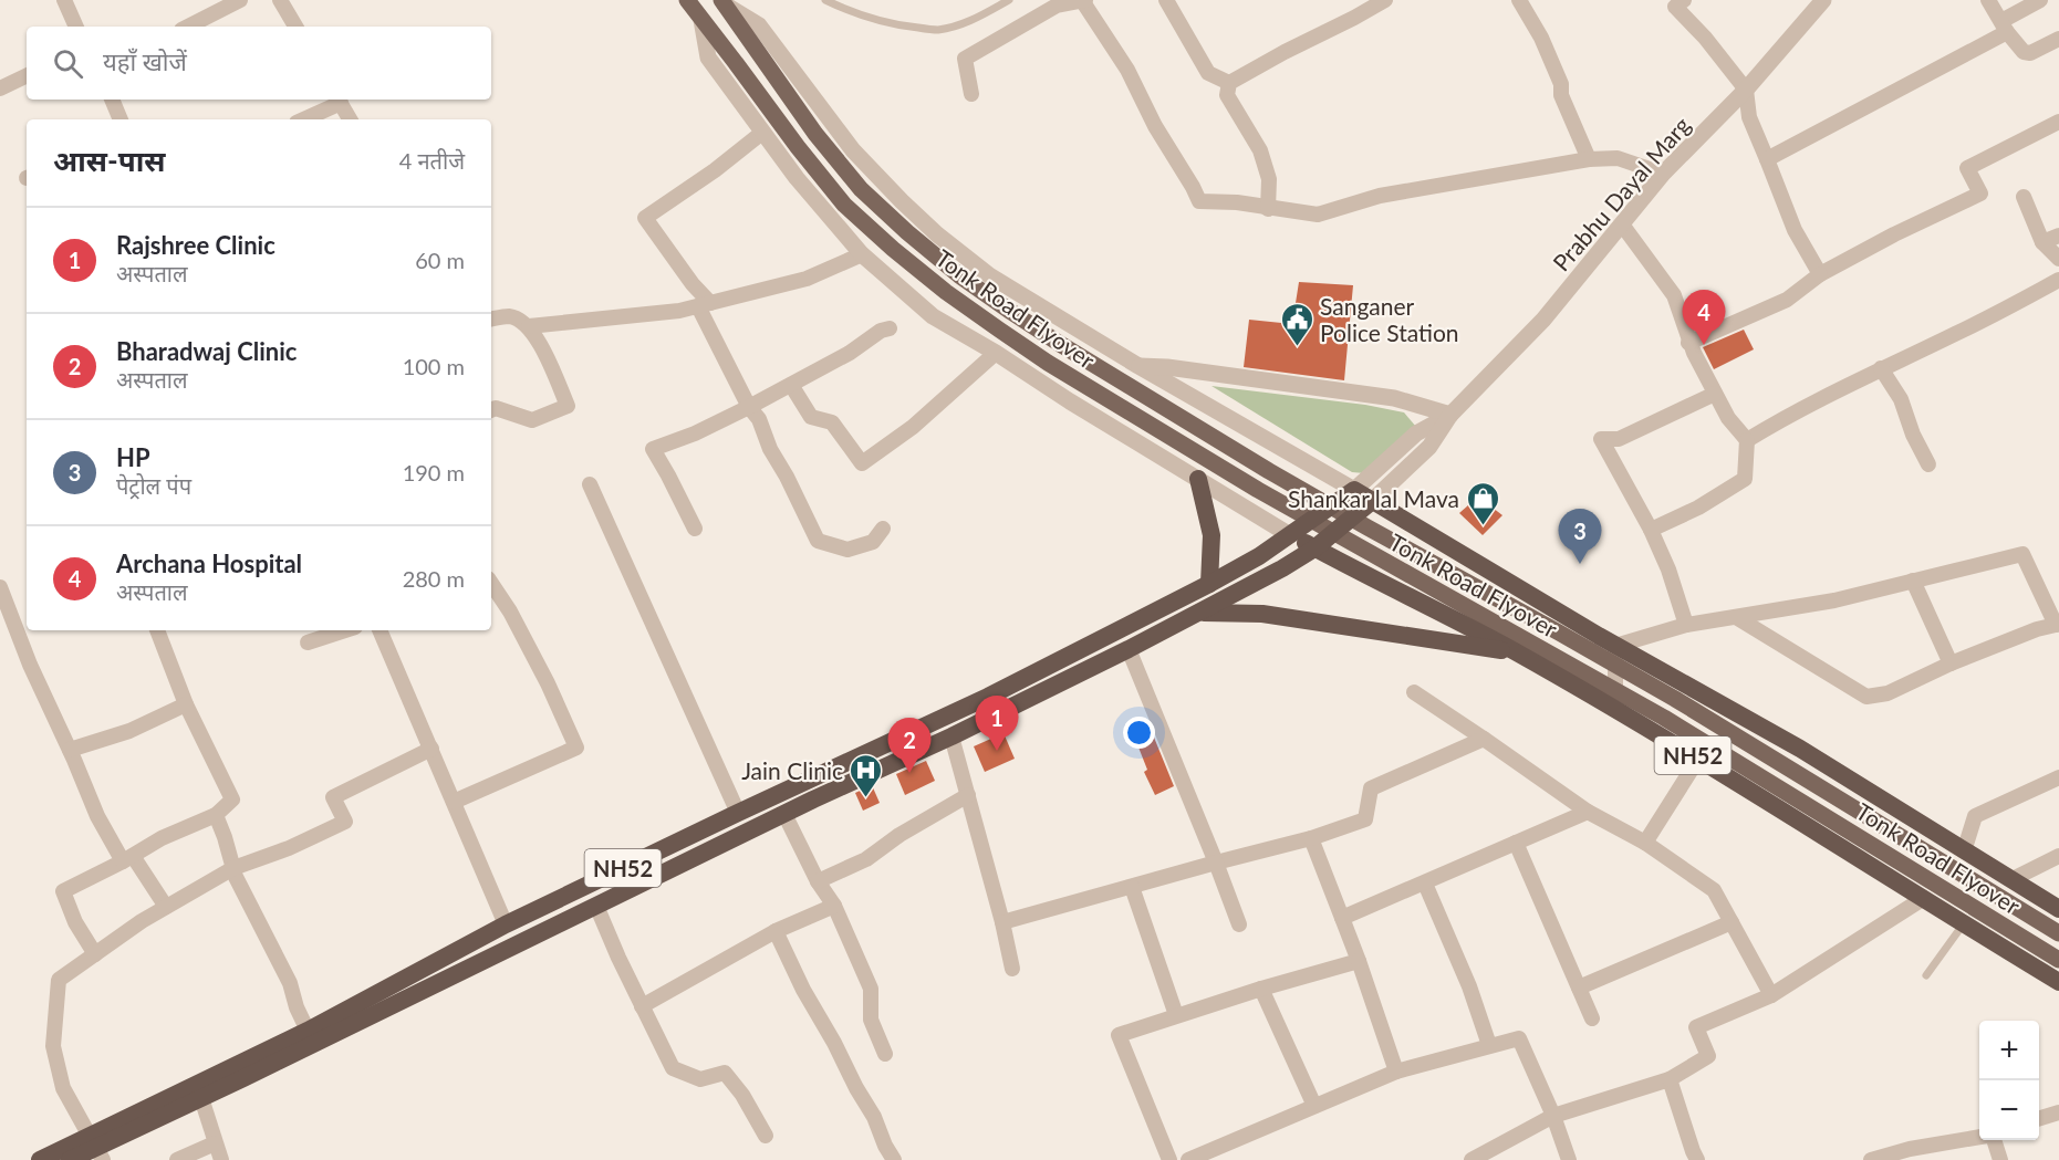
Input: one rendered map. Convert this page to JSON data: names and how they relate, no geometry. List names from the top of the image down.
{
  "streets": {
    "highway": ["NH52"],
    "main road": ["Tonk Road Flyover"],
    "street": ["Prabhu Dayal Marg"]
  },
  "places": {
    "public building": ["Sanganer Police Station"],
    "shop": ["Shankar lal Mava"],
    "hospital": ["Jain Clinic"]
  },
  "page": {
    "search": "यहाँ खोजें",
    "heading": ["आस-पास", "4 नतीजे"],
    "list": [
      {
        "mark": "1",
        "name": "Rajshree Clinic",
        "note": "अस्पताल",
        "value": "60 m"
      },
      {
        "mark": "2",
        "name": "Bharadwaj Clinic",
        "note": "अस्पताल",
        "value": "100 m"
      },
      {
        "mark": "3",
        "name": "HP",
        "note": "पेट्रोल पंप",
        "value": "190 m"
      },
      {
        "mark": "4",
        "name": "Archana Hospital",
        "note": "अस्पताल",
        "value": "280 m"
      }
    ],
    "pins": [
      "4",
      "3",
      "1",
      "2"
    ],
    "map_buttons": ["+", "−"]
  }
}
